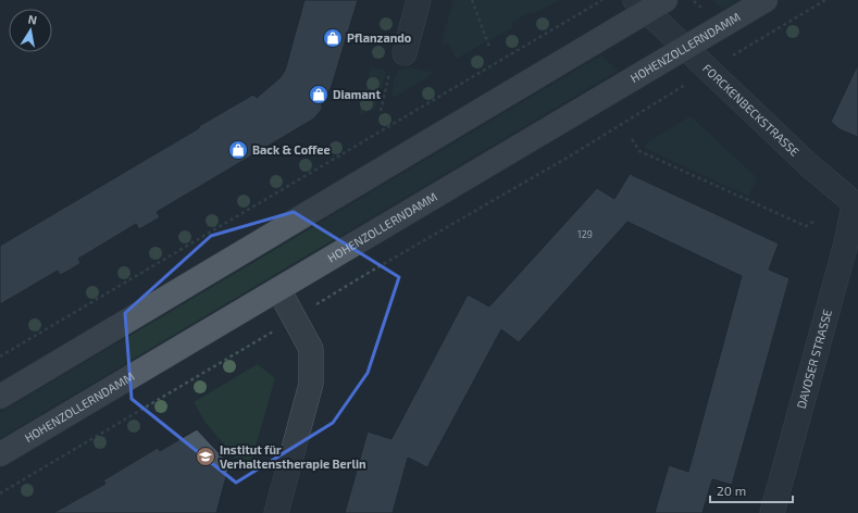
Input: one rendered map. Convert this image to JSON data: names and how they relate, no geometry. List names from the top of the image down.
{
  "streets": {
    "main road": ["HOHENZOLLERNDAMM"],
    "street": ["FORCKENBECKSTRASSE", "DAVOSER STRASSE"]
  },
  "crossings": [
    ["HOHENZOLLERNDAMM", "FORCKENBECKSTRASSE"],
    ["FORCKENBECKSTRASSE", "DAVOSER STRASSE"]
  ],
  "places": {
    "shop": ["Pflanzando", "Diamant", "Back & Coffee"],
    "school or university": ["Institut für Verhaltenstherapie Berlin"]
  },
  "house_numbers": ["129"],
  "scale_bar": "20 m",
  "north": "top"
}
